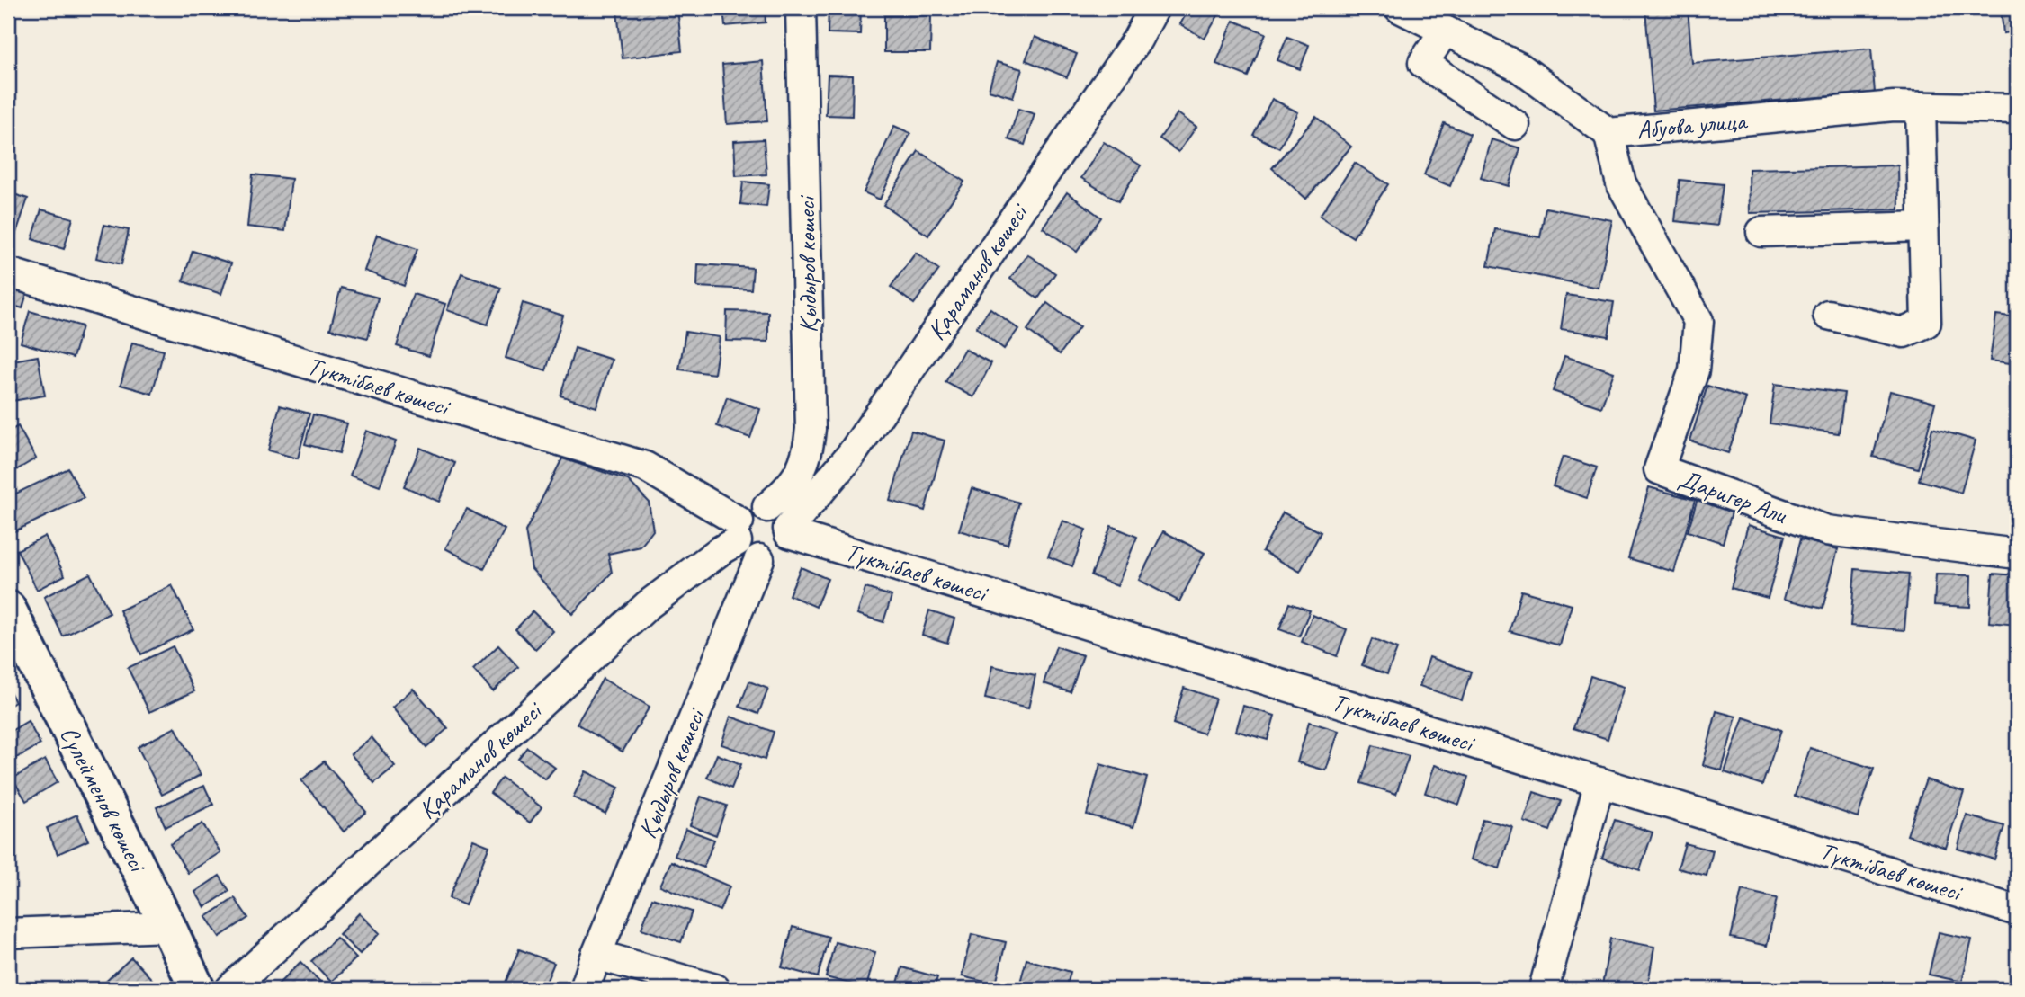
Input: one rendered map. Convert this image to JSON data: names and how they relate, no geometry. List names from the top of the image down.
{
  "streets": {
    "main road": ["Сүлейменов көшесі"],
    "street": [
      "Абуова улица",
      "Қыдыров көшесі",
      "Қараманов көшесі",
      "Түктібаев көшесі",
      "Даригер Али"
    ]
  },
  "crossings": [
    ["Абуова улица", "Даригер Али"],
    ["Қыдыров көшесі", "Қараманов көшесі"],
    ["Қыдыров көшесі", "Түктібаев көшесі"],
    ["Қараманов көшесі", "Түктібаев көшесі"]
  ]
}
